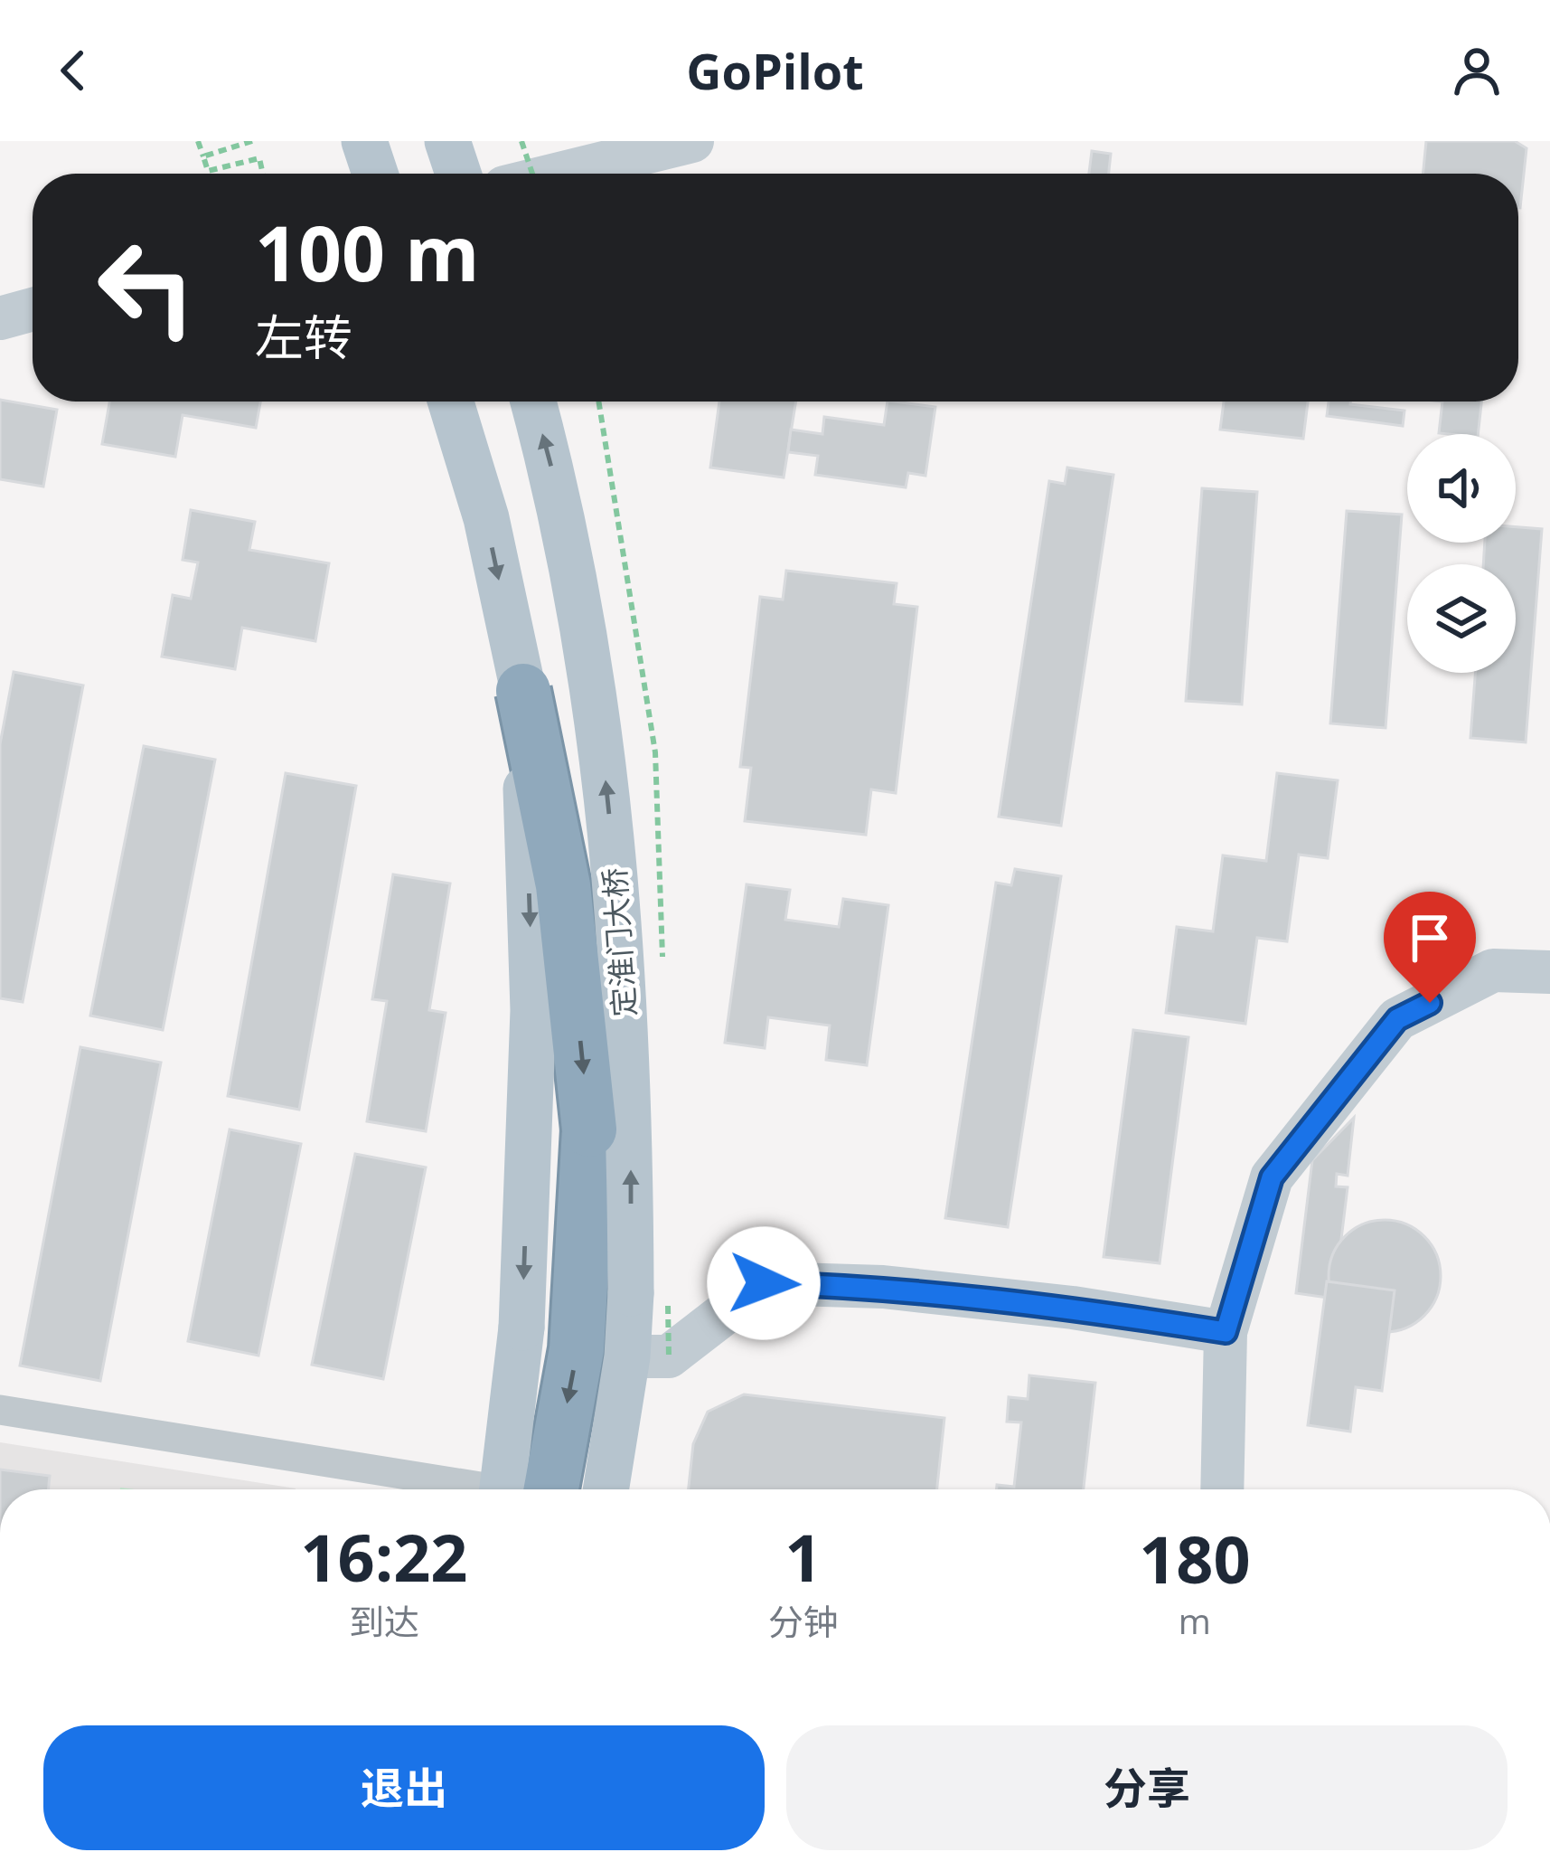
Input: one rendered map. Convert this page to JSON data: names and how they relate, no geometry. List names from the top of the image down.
{
  "streets": {
    "main road": ["定淮门大桥"]
  },
  "page": {
    "header": "GoPilot",
    "turn": ["100 m", "左转"],
    "eta": [
      "16:22",
      "到达",
      "1",
      "分钟",
      "180",
      "m"
    ],
    "buttons": ["退出", "分享"]
  }
}
